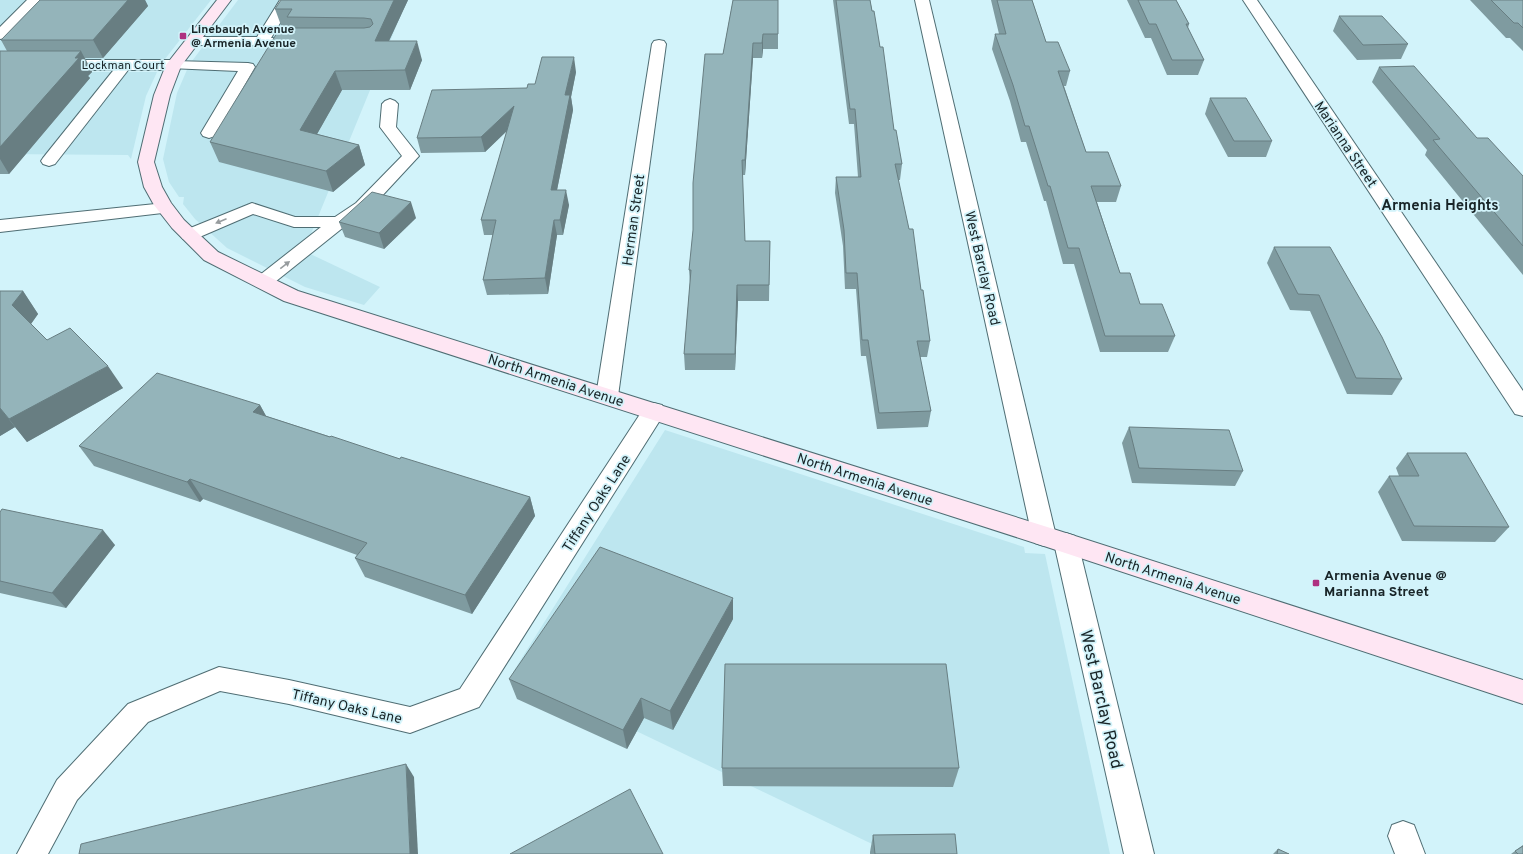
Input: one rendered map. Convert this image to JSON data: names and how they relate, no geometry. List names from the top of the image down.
{
  "streets": {
    "main road": ["North Armenia Avenue"],
    "street": [
      "Lockman Court",
      "Marianna Street",
      "Herman Street",
      "West Barclay Road",
      "Tiffany Oaks Lane"
    ]
  },
  "crossings": [
    ["Lockman Court", "North Armenia Avenue"],
    ["Herman Street", "North Armenia Avenue"],
    ["West Barclay Road", "North Armenia Avenue"],
    ["North Armenia Avenue", "Tiffany Oaks Lane"]
  ],
  "districts": ["Armenia Heights"],
  "places": {
    "transit": ["Linebaugh Avenue @ Armenia Avenue", "Armenia Avenue @ Marianna Street"]
  }
}
